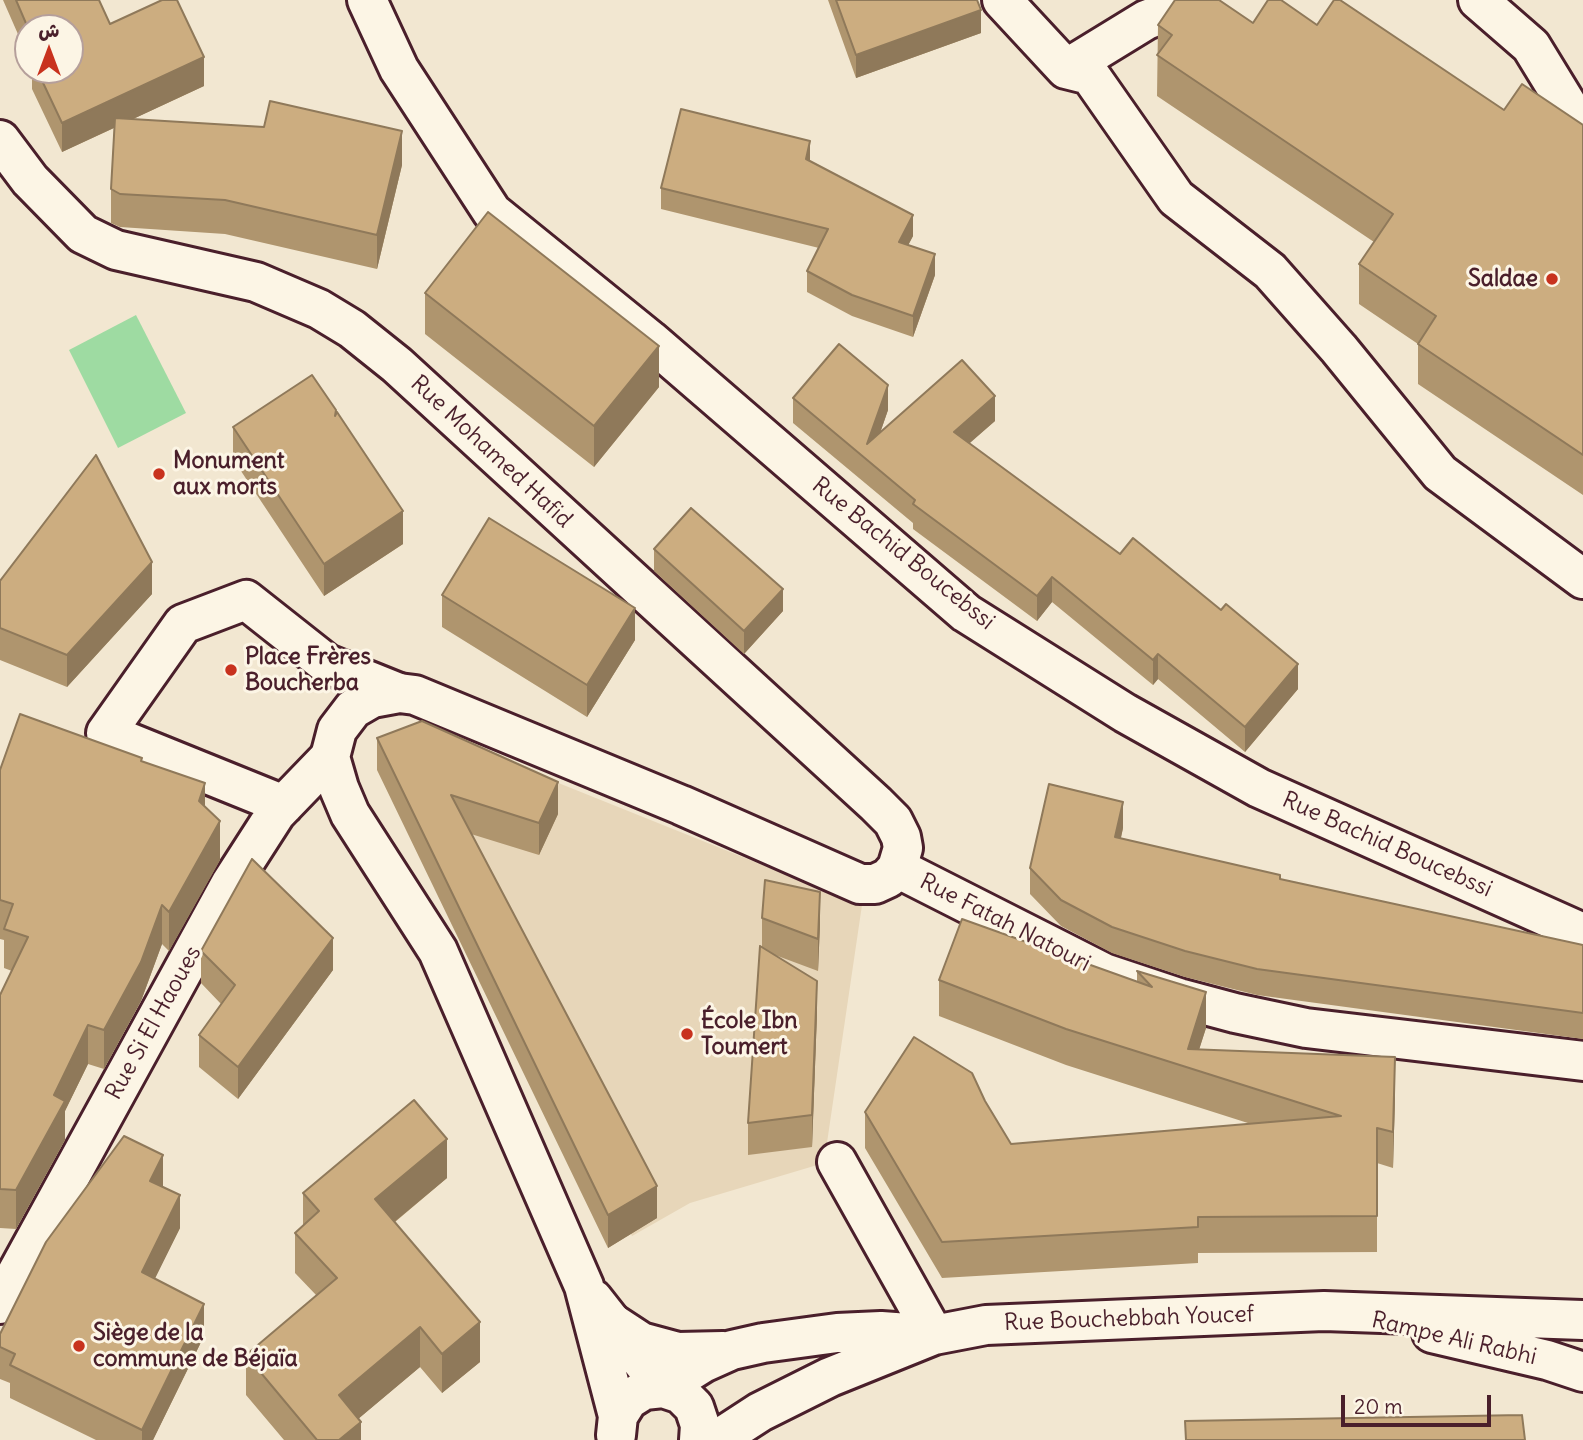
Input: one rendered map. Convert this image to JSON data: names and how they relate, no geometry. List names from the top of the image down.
{
  "streets": {
    "street": [
      "Rue Mohamed Hafid",
      "Rue Bachid Boucebssi",
      "Rue Fatah Natouri",
      "Rue Si El Haoues",
      "Rue Bouchebbah Youcef",
      "Rampe Ali Rabhi"
    ]
  },
  "crossings": [
    ["Rue Mohamed Hafid", "Rue Fatah Natouri"],
    ["Rue Fatah Natouri", "Rue Si El Haoues"],
    ["Rue Bouchebbah Youcef", "Rampe Ali Rabhi"]
  ],
  "places": [
    "Saldae",
    "Monument aux morts",
    "Place Frères Boucherba",
    "École Ibn Toumert",
    "Siège de la commune de Béjaïa"
  ],
  "scale_bar": "20 m",
  "north": "top"
}
